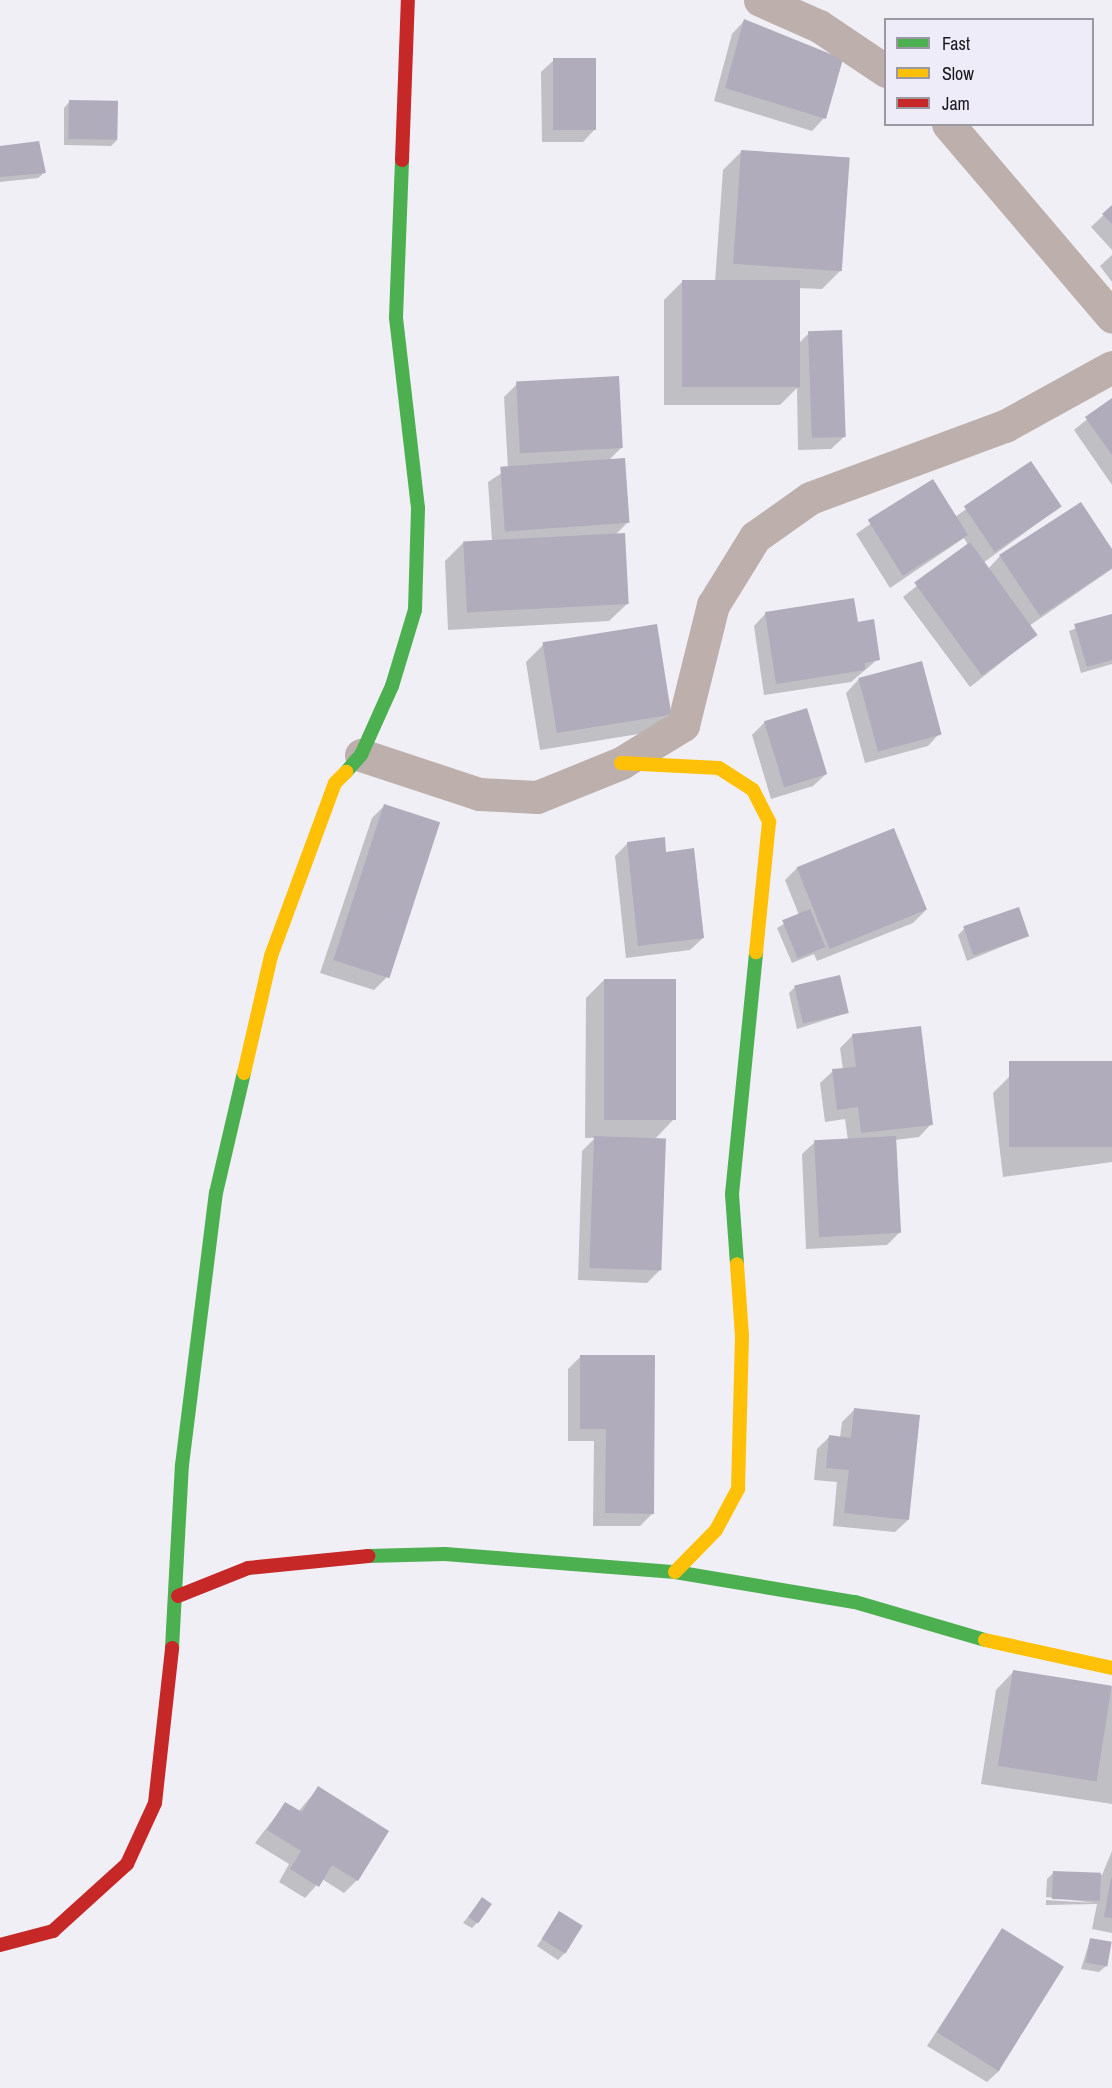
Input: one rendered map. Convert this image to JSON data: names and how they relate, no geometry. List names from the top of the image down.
{
  "legend": ["Fast", "Slow", "Jam"]
}
